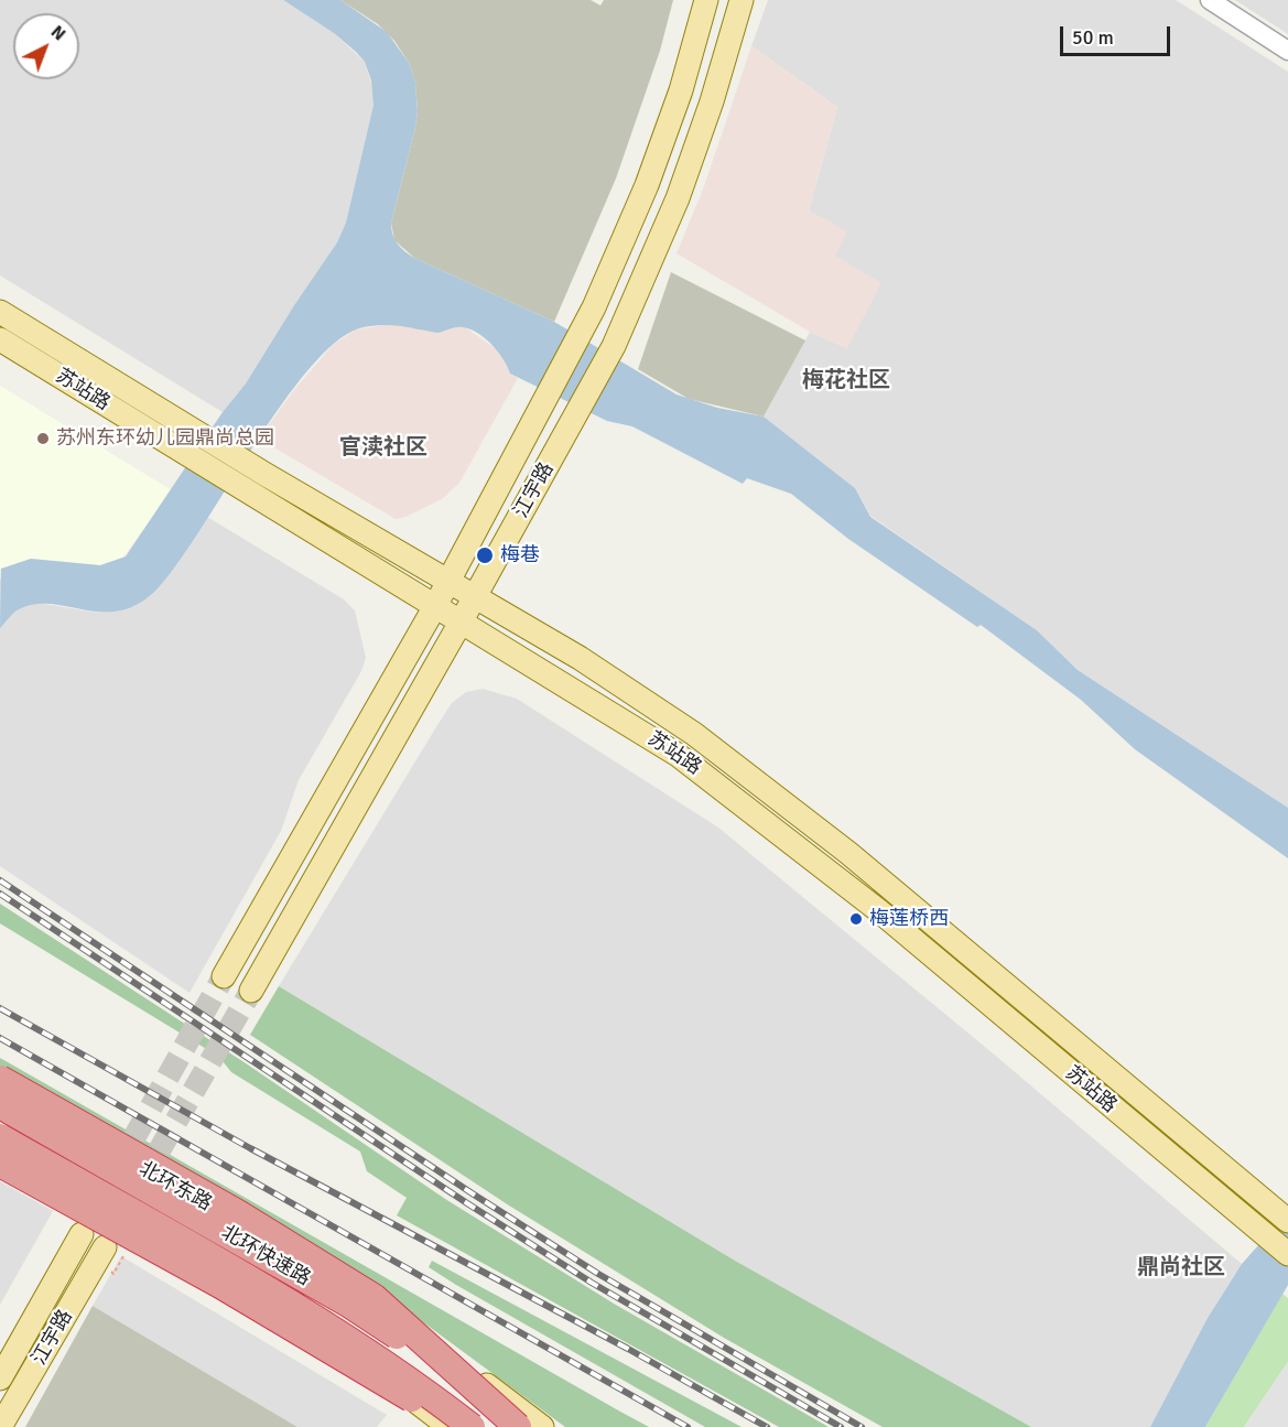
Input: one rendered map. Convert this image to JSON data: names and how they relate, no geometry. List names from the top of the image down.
{
  "streets": {
    "highway": ["北环快速路"],
    "main road": ["苏站路", "江宇路", "北环东路"]
  },
  "crossings": [
    ["苏站路", "江宇路"]
  ],
  "districts": ["梅花社区", "官渎社区", "鼎尚社区"],
  "places": ["苏州东环幼儿园鼎尚总园", "梅巷", "梅莲桥西"],
  "scale_bar": "50 m",
  "north": "top right"
}
